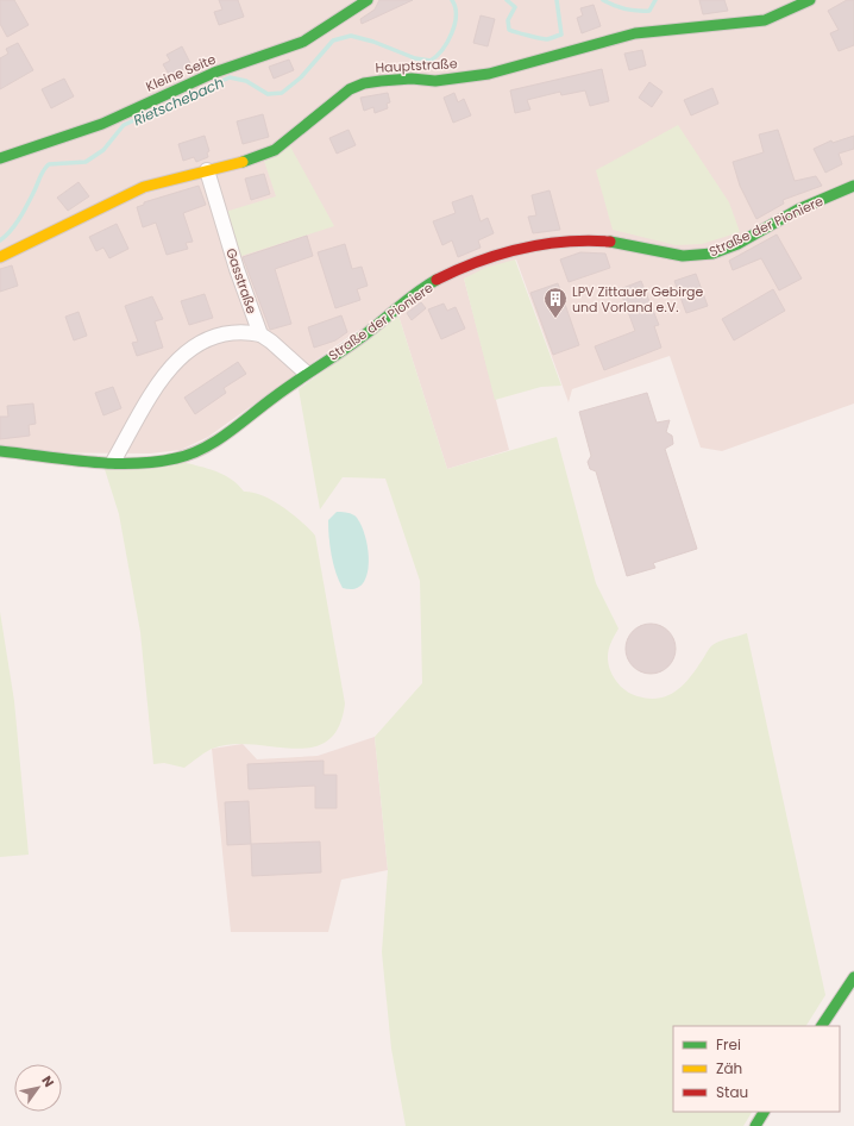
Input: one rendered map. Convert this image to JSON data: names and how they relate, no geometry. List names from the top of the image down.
{
  "streets": {
    "street": [
      "Hauptstraße",
      "Kleine Seite",
      "Straße der Pioniere",
      "Gasstraße"
    ]
  },
  "crossings": [
    ["Hauptstraße", "Gasstraße"]
  ],
  "water": ["Rietschebach"],
  "places": {
    "building": ["LPV Zittauer Gebirge und Vorland e.V."]
  },
  "legend": ["Frei", "Zäh", "Stau"],
  "north": "top right"
}
